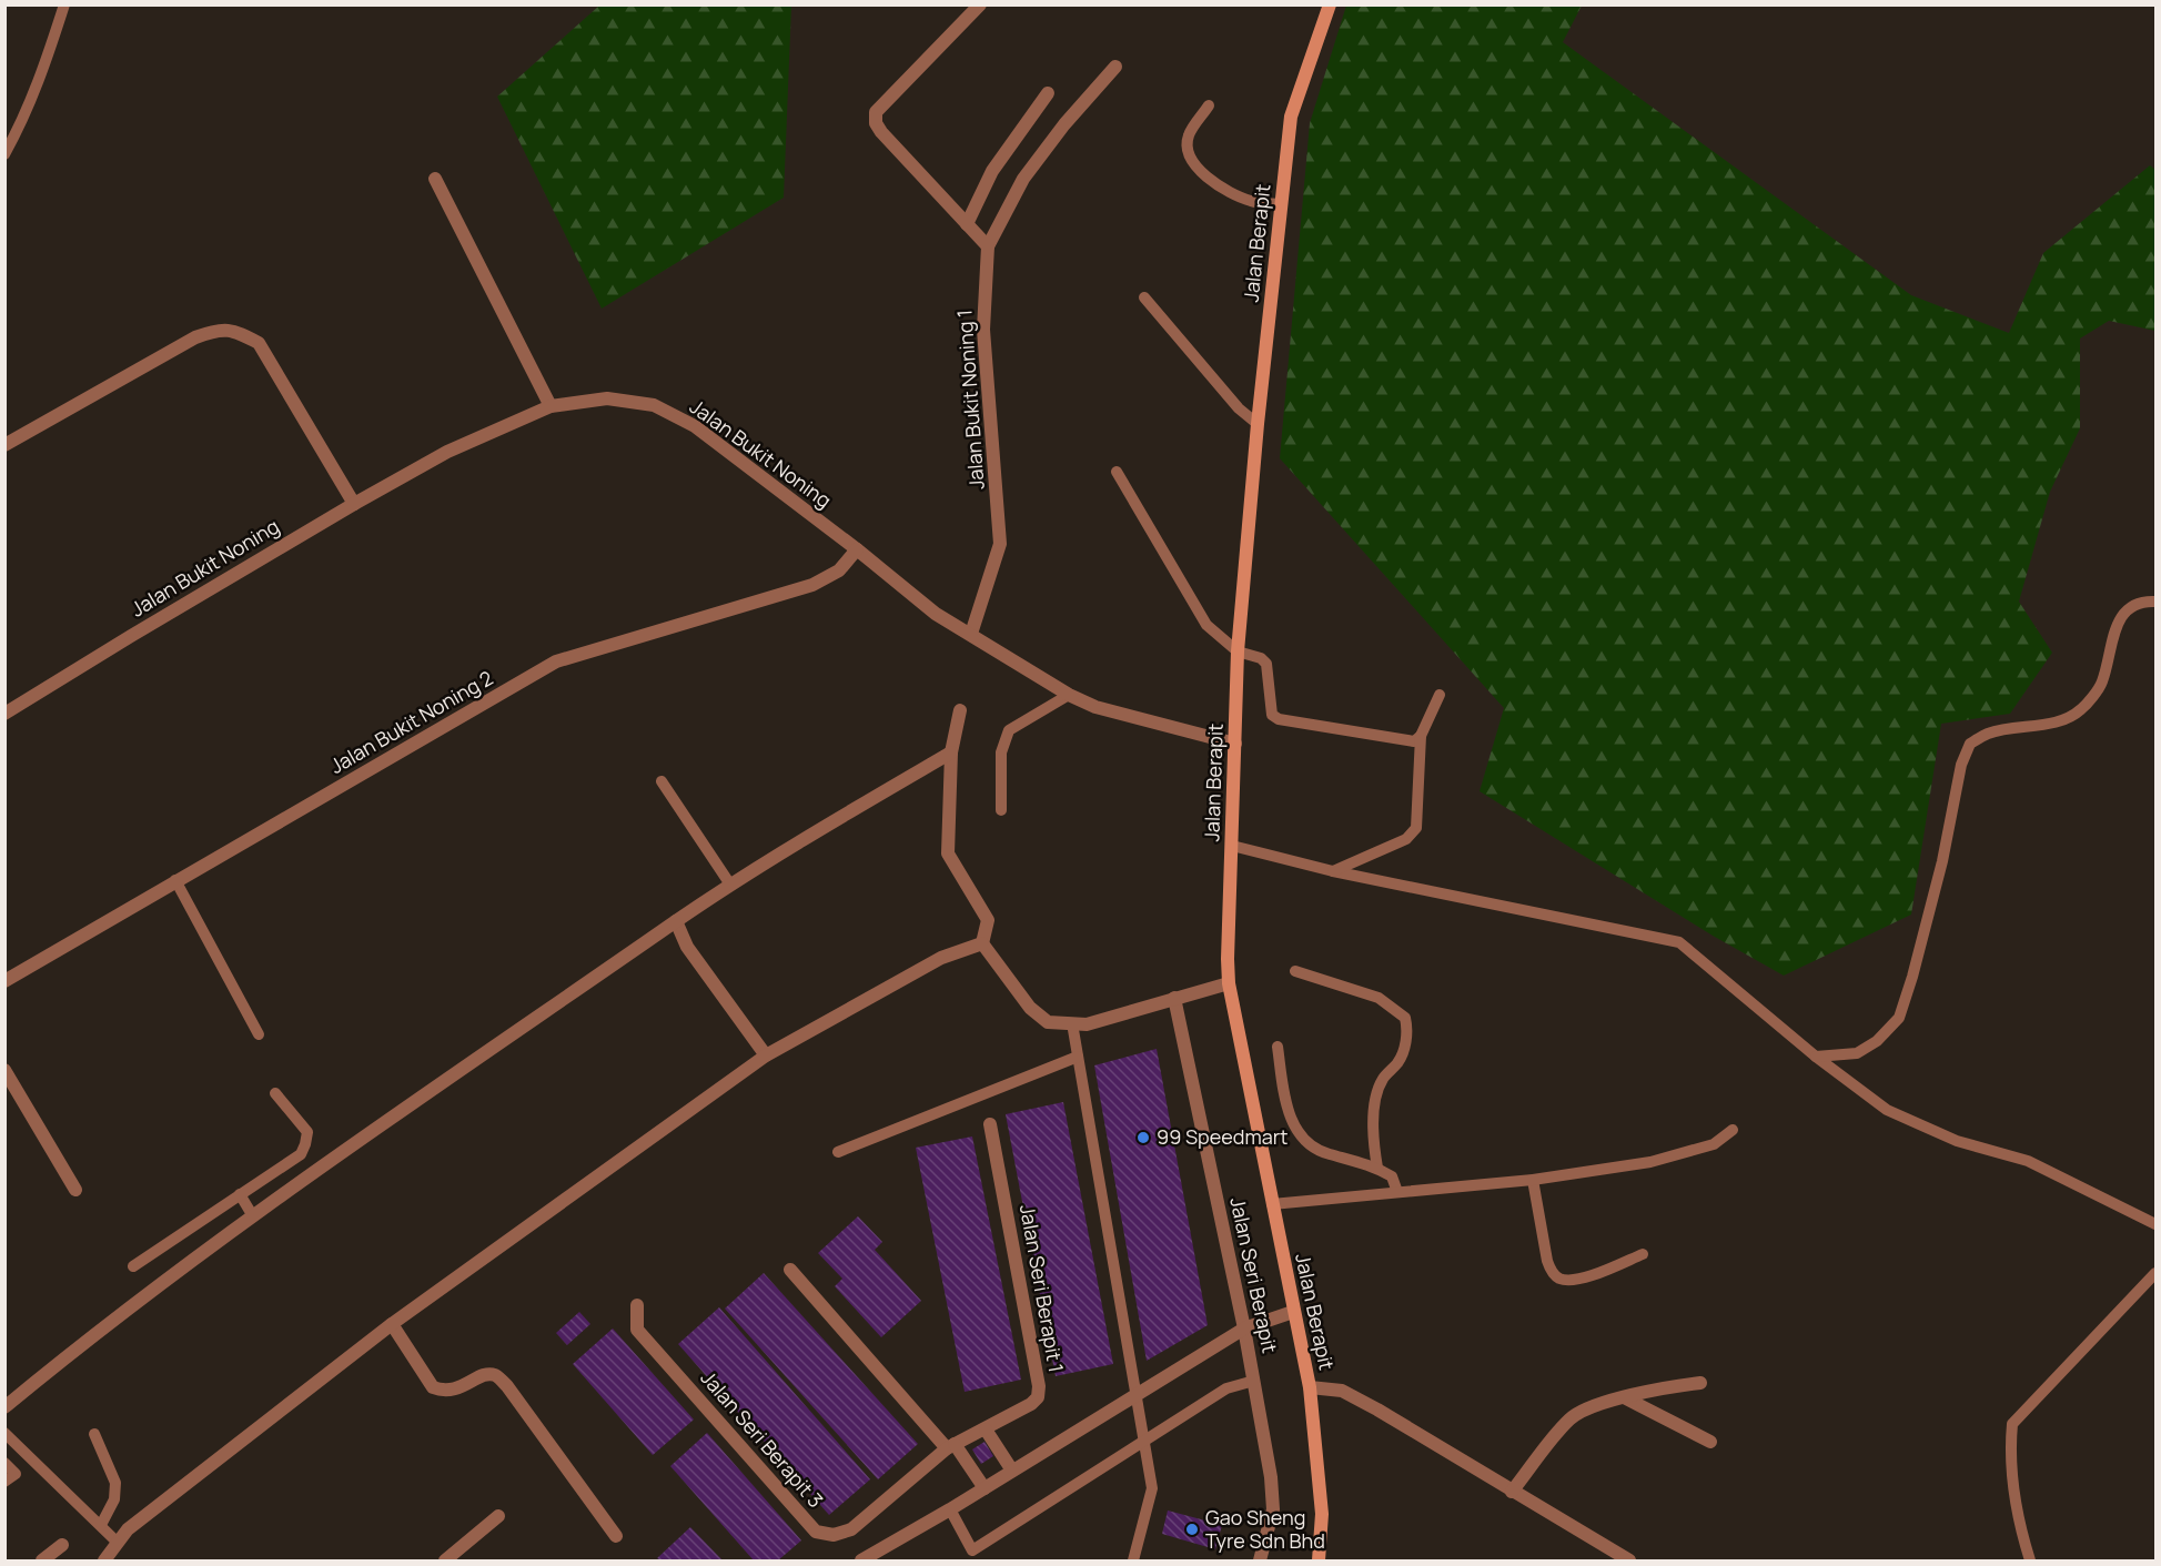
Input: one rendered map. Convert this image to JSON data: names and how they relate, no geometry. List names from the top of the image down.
{
  "streets": {
    "main road": ["Jalan Berapit"],
    "street": [
      "Jalan Bukit Noning 1",
      "Jalan Bukit Noning",
      "Jalan Bukit Noning 2",
      "Jalan Seri Berapit",
      "Jalan Seri Berapit 1",
      "Jalan Seri Berapit 3"
    ]
  },
  "crossings": [
    ["Jalan Berapit", "Jalan Bukit Noning"],
    ["Jalan Bukit Noning 1", "Jalan Bukit Noning"],
    ["Jalan Bukit Noning", "Jalan Bukit Noning 2"],
    ["Jalan Seri Berapit 1", "Jalan Seri Berapit 3"]
  ],
  "places": ["99 Speedmart", "Gao Sheng Tyre Sdn Bhd"]
}
